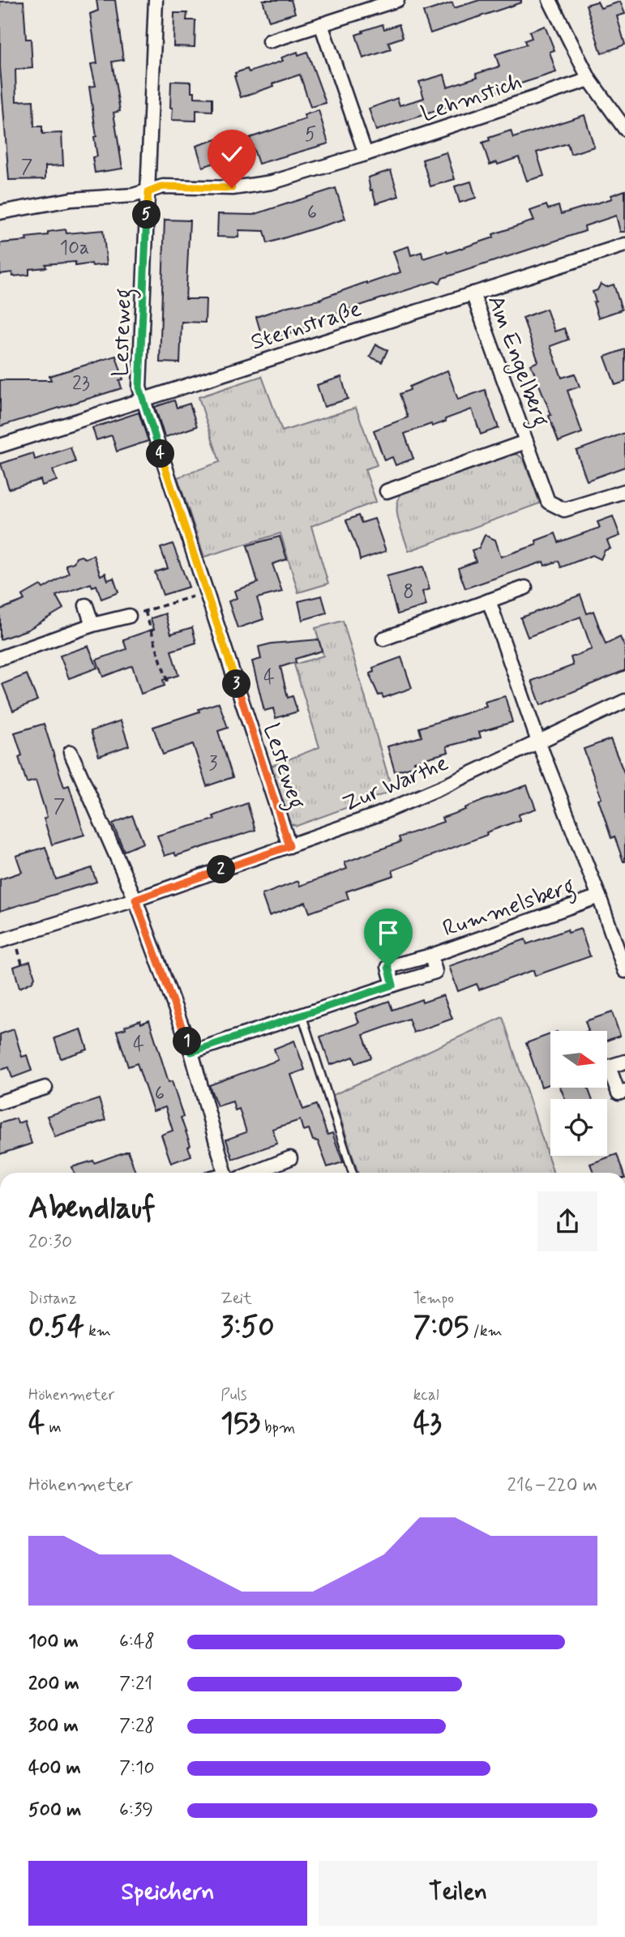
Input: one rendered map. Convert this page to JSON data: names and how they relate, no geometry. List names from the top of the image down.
{
  "streets": {
    "street": [
      "Lehmstich",
      "Sternstraße",
      "Lesteweg",
      "Am Engelberg",
      "Zur Warthe",
      "Rummelsberg"
    ]
  },
  "crossings": [
    ["Lehmstich", "Lesteweg"],
    ["Sternstraße", "Lesteweg"],
    ["Sternstraße", "Am Engelberg"],
    ["Lesteweg", "Zur Warthe"],
    ["Zur Warthe", "Rummelsberg"]
  ],
  "house_numbers": [
    "5",
    "7",
    "6",
    "10a",
    "23",
    "8",
    "4",
    "3",
    "7",
    "4",
    "6"
  ],
  "north": "right",
  "page": {
    "pins": [
      "5",
      "4",
      "3",
      "2",
      "1"
    ],
    "heading": ["Abendlauf", "20:30"],
    "stats": [
      ["Distanz", "0.54 km"],
      ["Zeit", "3:50"],
      ["Tempo", "7:05 /km"],
      ["Höhenmeter", "4 m"],
      ["Puls", "153 bpm"],
      ["kcal", "43"]
    ],
    "chart": ["Höhenmeter", "216–220 m"],
    "list": [
      {
        "name": "100 m",
        "note": "6:48"
      },
      {
        "name": "200 m",
        "note": "7:21"
      },
      {
        "name": "300 m",
        "note": "7:28"
      },
      {
        "name": "400 m",
        "note": "7:10"
      },
      {
        "name": "500 m",
        "note": "6:39"
      }
    ],
    "buttons": ["Speichern", "Teilen"]
  }
}
